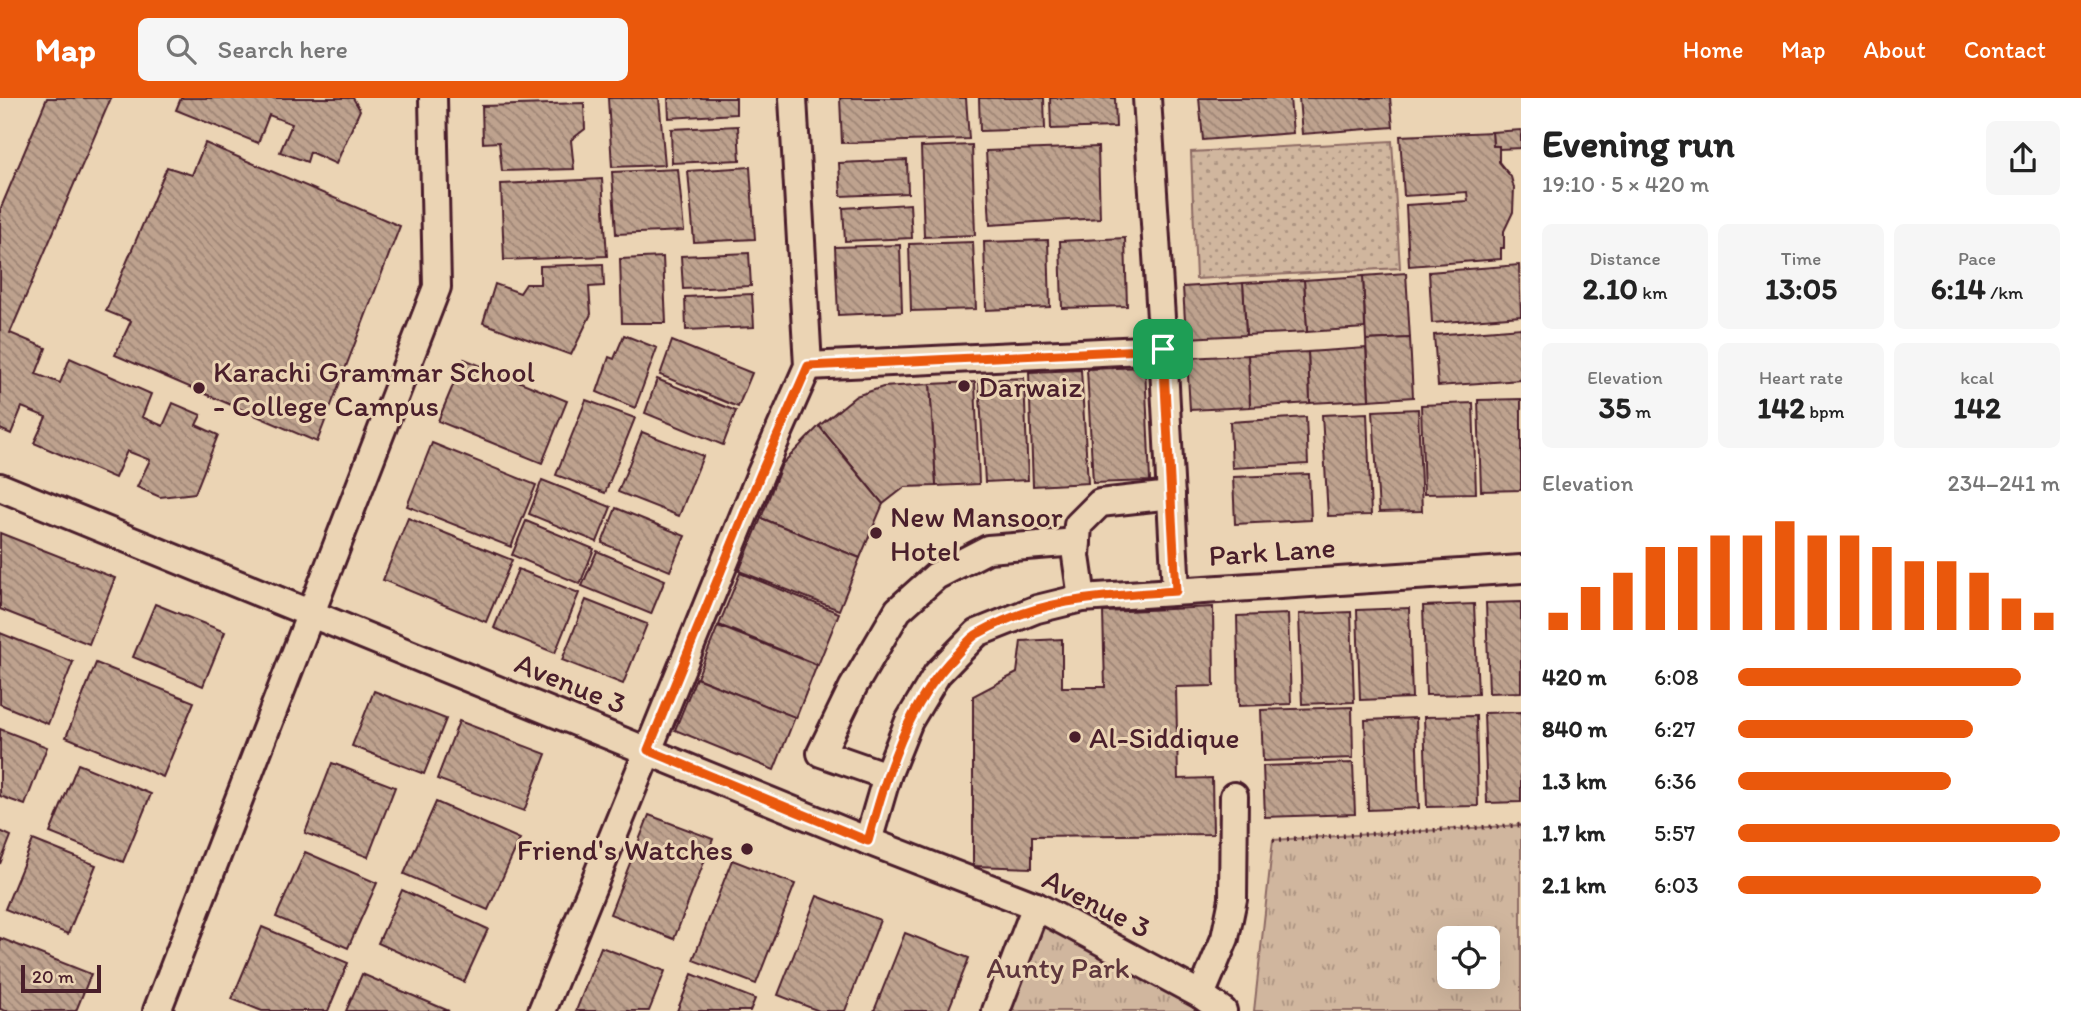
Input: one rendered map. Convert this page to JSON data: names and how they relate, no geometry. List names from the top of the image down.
{
  "streets": {
    "street": ["Park Lane", "Avenue 3"]
  },
  "crossings": [
    ["Park Lane", "Avenue 3"]
  ],
  "parks": ["Aunty Park"],
  "places": [
    "Darwaiz",
    "Karachi Grammar School - College Campus",
    "New Mansoor Hotel",
    "Al-Siddique",
    "Friend's Watches"
  ],
  "scale_bar": "20 m",
  "page": {
    "header": "Map",
    "search": "Search here",
    "nav": [
      "Home",
      "Map",
      "About",
      "Contact"
    ],
    "heading": ["Evening run", "19:10 · 5 × 420 m"],
    "stats": [
      ["Distance", "2.10 km"],
      ["Time", "13:05"],
      ["Pace", "6:14 /km"],
      ["Elevation", "35 m"],
      ["Heart rate", "142 bpm"],
      ["kcal", "142"]
    ],
    "chart": ["Elevation", "234–241 m"],
    "list": [
      {
        "name": "420 m",
        "note": "6:08"
      },
      {
        "name": "840 m",
        "note": "6:27"
      },
      {
        "name": "1.3 km",
        "note": "6:36"
      },
      {
        "name": "1.7 km",
        "note": "5:57"
      },
      {
        "name": "2.1 km",
        "note": "6:03"
      }
    ],
    "scale": "20 m"
  }
}
